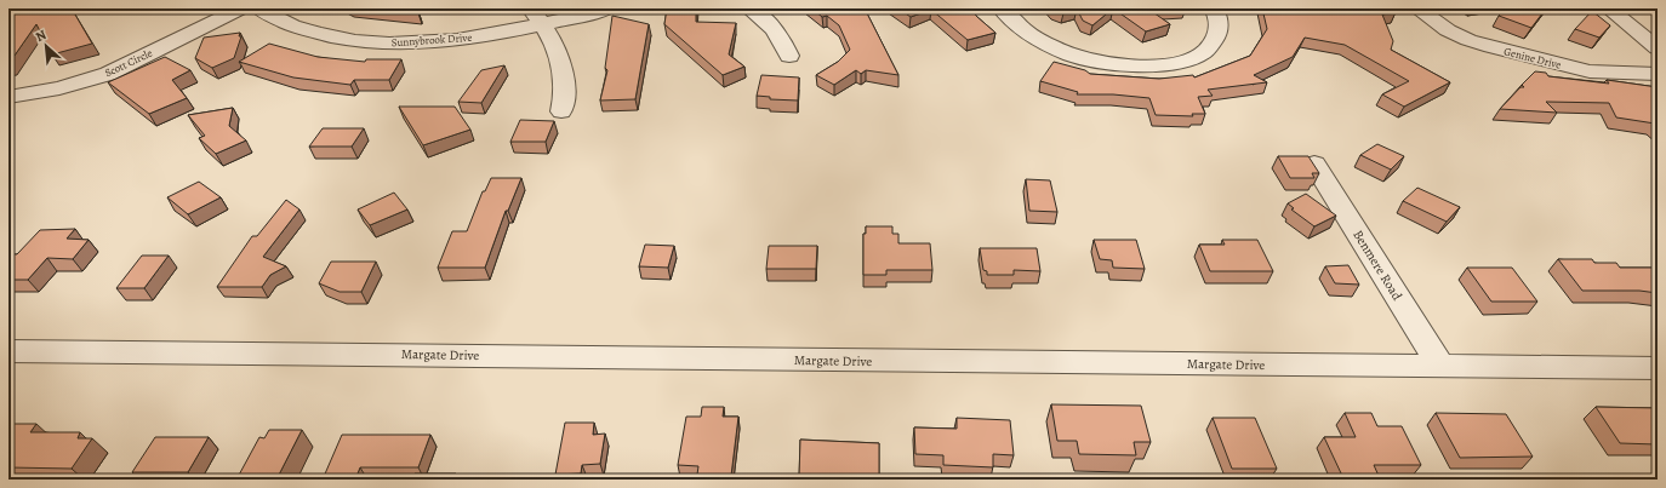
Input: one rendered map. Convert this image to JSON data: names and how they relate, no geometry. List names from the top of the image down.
{
  "streets": {
    "street": [
      "Sunnybrook Drive",
      "Genine Drive",
      "Scott Circle",
      "Benmere Road",
      "Margate Drive"
    ]
  },
  "crossings": [
    ["Benmere Road", "Margate Drive"]
  ],
  "north": "top left"
}
